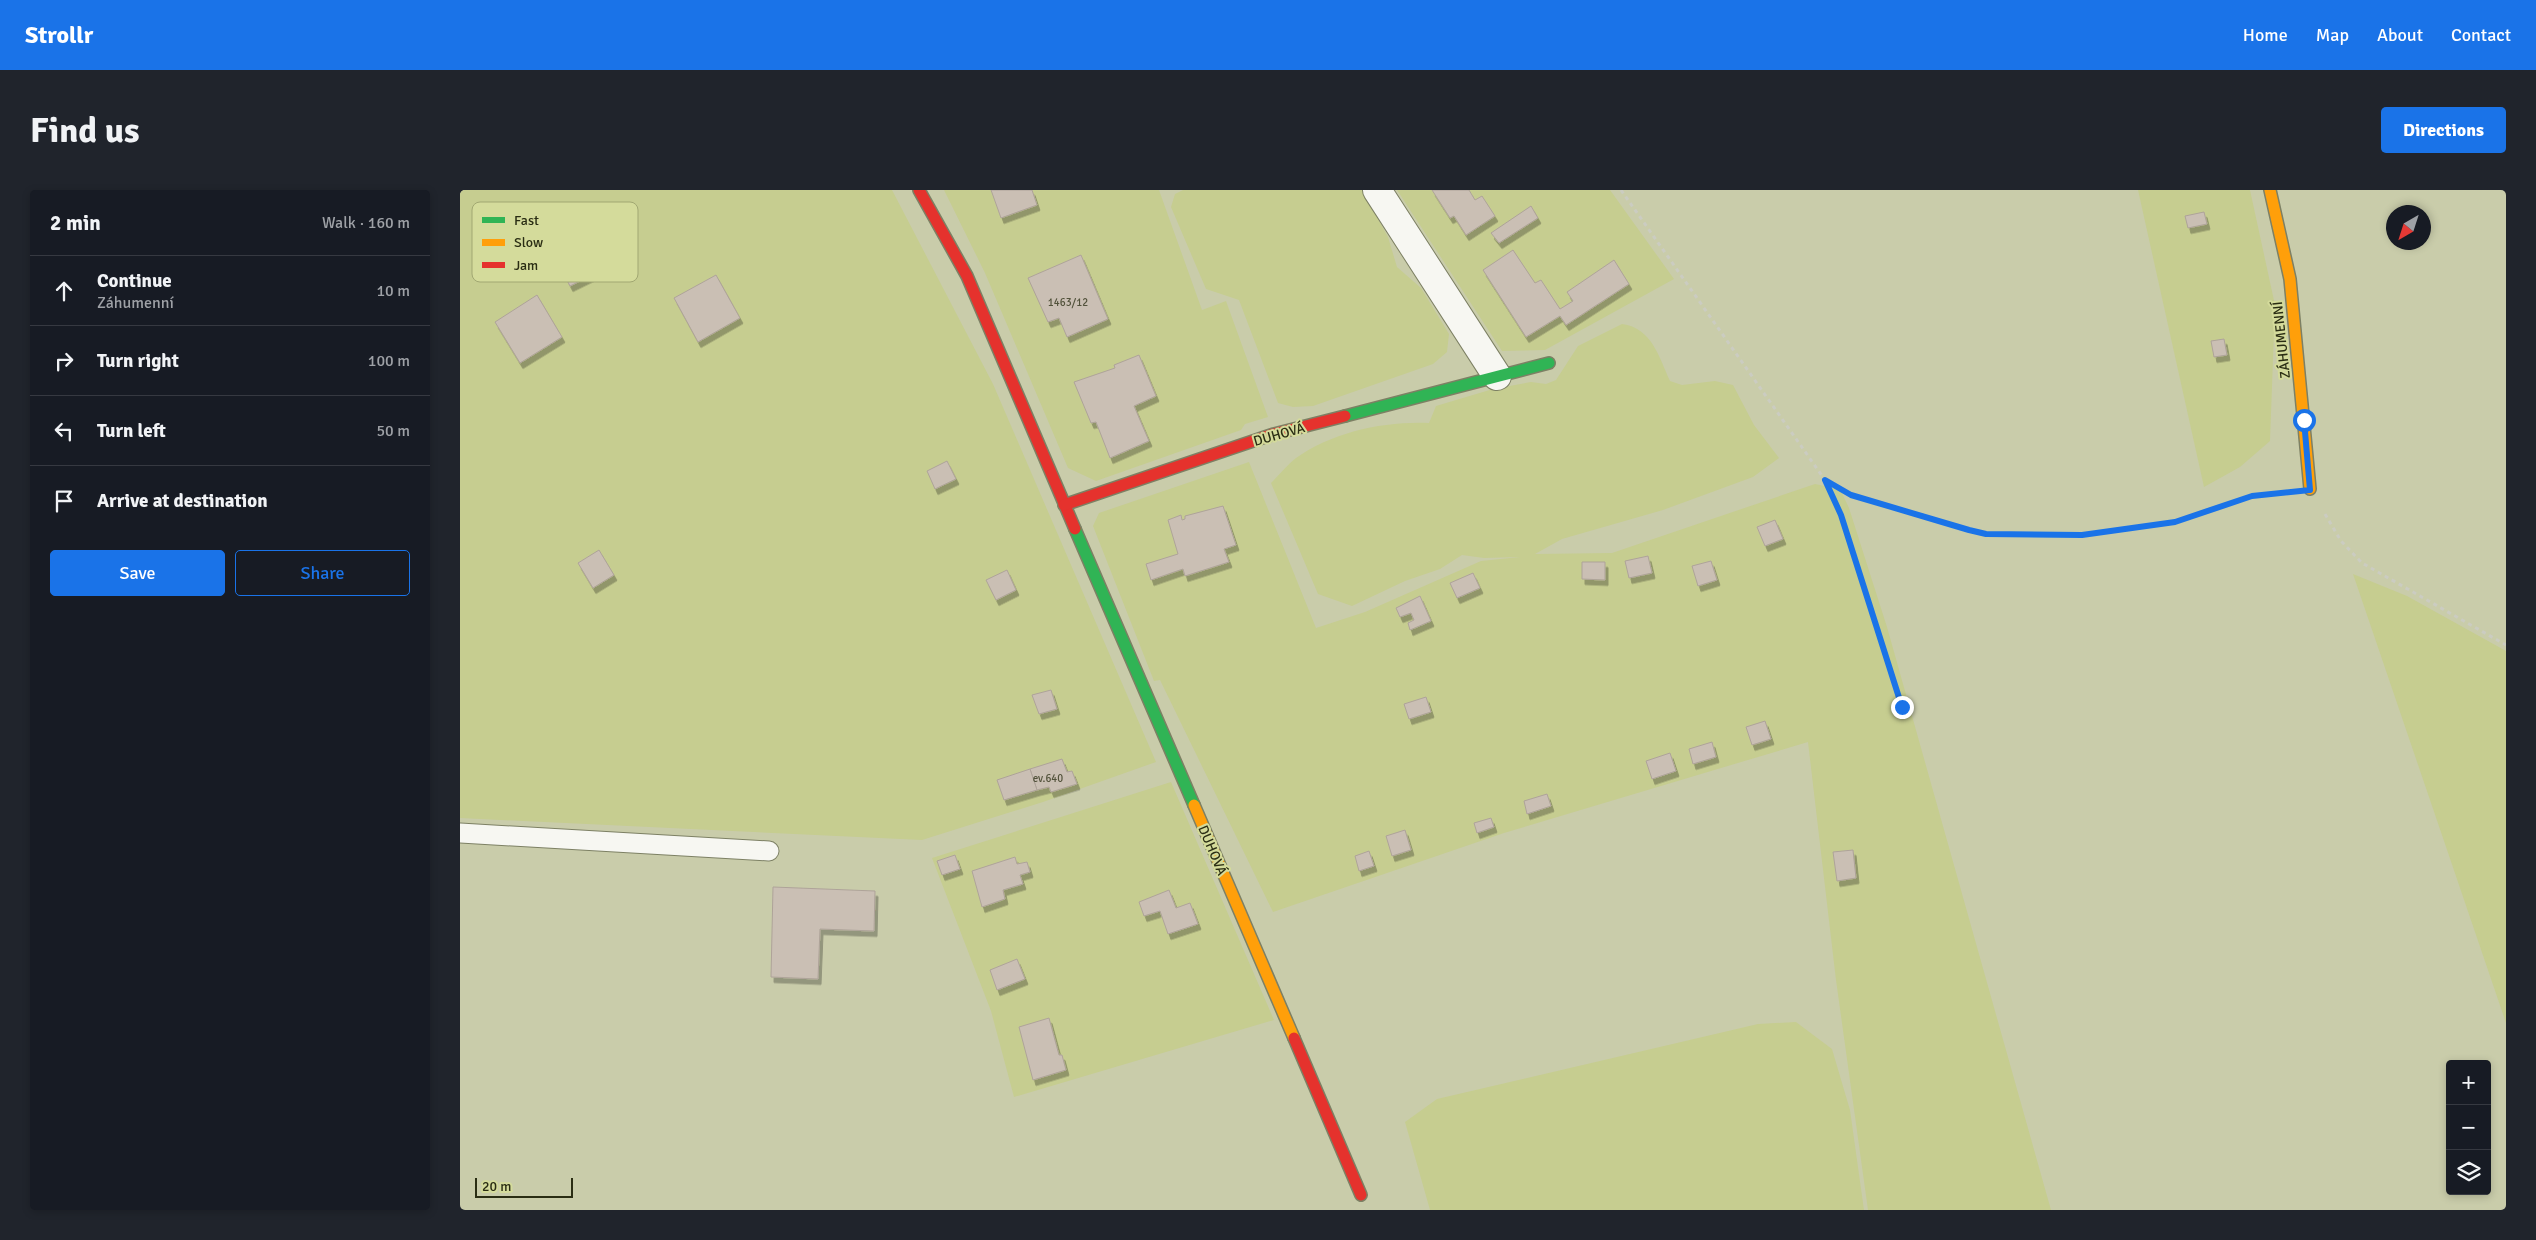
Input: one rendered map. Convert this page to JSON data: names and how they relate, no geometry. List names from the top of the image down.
{
  "streets": {
    "street": ["ZÁHUMENNÍ", "DUHOVÁ"]
  },
  "house_numbers": ["1463/12", "ev.640"],
  "legend": ["Fast", "Slow", "Jam"],
  "scale_bar": "20 m",
  "north": "bottom left",
  "page": {
    "header": "Strollr",
    "nav": [
      "Home",
      "Map",
      "About",
      "Contact"
    ],
    "buttons": [
      "Directions",
      ["Save", "Share"]
    ],
    "title": "Find us",
    "heading": ["2 min", "Walk · 160 m"],
    "list": [
      ["Continue", "Záhumenní", "10 m"],
      ["Turn right", "100 m"],
      ["Turn left", "50 m"],
      "Arrive at destination"
    ],
    "map_buttons": ["+", "−"],
    "scale": "20 m"
  }
}
